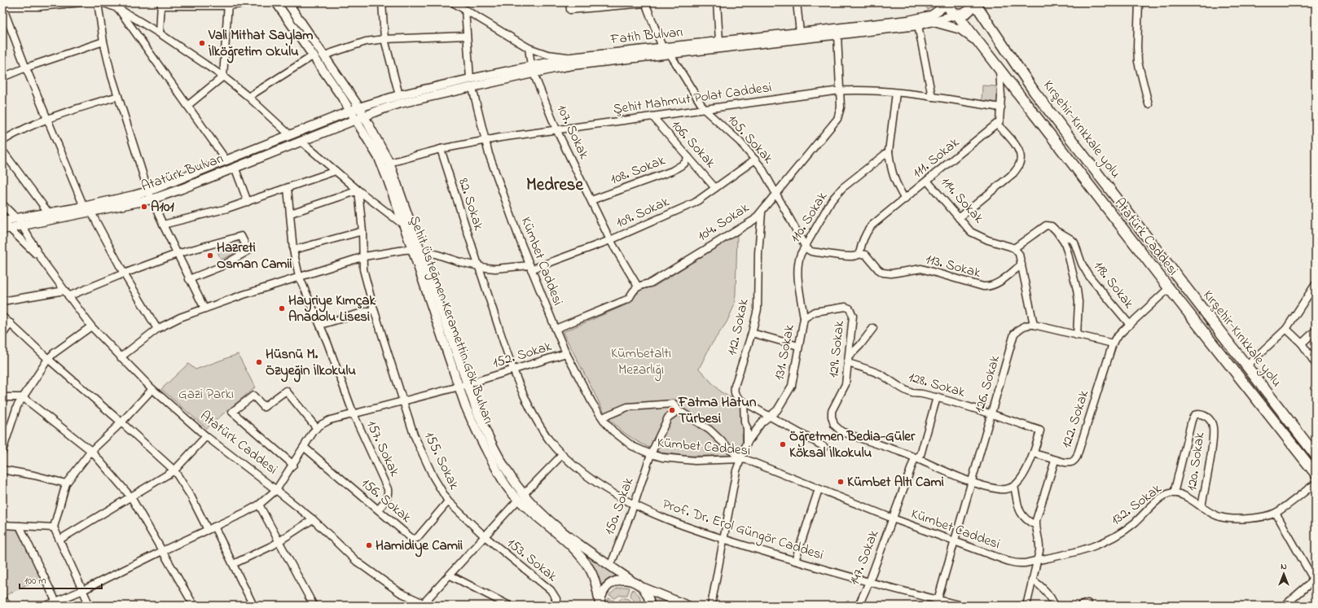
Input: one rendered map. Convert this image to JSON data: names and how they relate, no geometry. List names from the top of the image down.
{
  "streets": {
    "highway": ["Kırşehir-Kırıkkale yolu", "Atatürk Caddesi"],
    "main road": ["Fatih Bulvarı", "Atatürk Bulvarı", "Şehit Üsteğmen Keramettin Gök Bulvarı"],
    "street": [
      "Şehit Mahmut Polat Caddesi",
      "107. Sokak",
      "105. Sokak",
      "106. Sokak",
      "111. Sokak",
      "108. Sokak",
      "114. Sokak",
      "82. Sokak",
      "109. Sokak",
      "110. Sokak",
      "104. Sokak",
      "Kümbet Caddesi",
      "113. Sokak",
      "118. Sokak",
      "112. Sokak",
      "129. Sokak",
      "131. Sokak",
      "152. Sokak",
      "126. Sokak",
      "128. Sokak",
      "122. Sokak",
      "157. Sokak",
      "155. Sokak",
      "120. Sokak",
      "156. Sokak",
      "132. Sokak",
      "150. Sokak",
      "Prof. Dr. Erol Güngör Caddesi",
      "147. Sokak",
      "153. Sokak"
    ]
  },
  "crossings": [
    ["Fatih Bulvarı", "107. Sokak"],
    ["Fatih Bulvarı", "105. Sokak"],
    ["Fatih Bulvarı", "Atatürk Bulvarı"],
    ["Fatih Bulvarı", "104. Sokak"],
    ["Fatih Bulvarı", "Atatürk Caddesi"],
    ["Fatih Bulvarı", "Kümbet Caddesi"],
    ["Fatih Bulvarı", "Şehit Üsteğmen Keramettin Gök Bulvarı"],
    ["Şehit Mahmut Polat Caddesi", "107. Sokak"],
    ["Şehit Mahmut Polat Caddesi", "105. Sokak"],
    ["Şehit Mahmut Polat Caddesi", "106. Sokak"],
    ["Şehit Mahmut Polat Caddesi", "82. Sokak"],
    ["Şehit Mahmut Polat Caddesi", "104. Sokak"],
    ["Şehit Mahmut Polat Caddesi", "Kümbet Caddesi"],
    ["Şehit Mahmut Polat Caddesi", "Şehit Üsteğmen Keramettin Gök Bulvarı"],
    ["107. Sokak", "108. Sokak"],
    ["107. Sokak", "109. Sokak"],
    ["107. Sokak", "104. Sokak"],
    ["105. Sokak", "109. Sokak"],
    ["105. Sokak", "104. Sokak"],
    ["106. Sokak", "108. Sokak"],
    ["106. Sokak", "109. Sokak"],
    ["111. Sokak", "114. Sokak"],
    ["111. Sokak", "113. Sokak"],
    ["Atatürk Bulvarı", "Şehit Üsteğmen Keramettin Gök Bulvarı"],
    ["114. Sokak", "118. Sokak"],
    ["82. Sokak", "109. Sokak"],
    ["82. Sokak", "Prof. Dr. Erol Güngör Caddesi"],
    ["109. Sokak", "Kümbet Caddesi"],
    ["109. Sokak", "Şehit Üsteğmen Keramettin Gök Bulvarı"],
    ["109. Sokak", "Prof. Dr. Erol Güngör Caddesi"],
    ["110. Sokak", "131. Sokak"],
    ["104. Sokak", "112. Sokak"],
    ["Kümbet Caddesi", "152. Sokak"],
    ["Kümbet Caddesi", "126. Sokak"],
    ["Kümbet Caddesi", "132. Sokak"],
    ["Kümbet Caddesi", "150. Sokak"],
    ["Kümbet Caddesi", "147. Sokak"],
    ["Şehit Üsteğmen Keramettin Gök Bulvarı", "152. Sokak"],
    ["Şehit Üsteğmen Keramettin Gök Bulvarı", "150. Sokak"],
    ["112. Sokak", "131. Sokak"],
    ["129. Sokak", "131. Sokak"],
    ["129. Sokak", "126. Sokak"],
    ["129. Sokak", "128. Sokak"],
    ["152. Sokak", "157. Sokak"],
    ["152. Sokak", "155. Sokak"],
    ["152. Sokak", "Prof. Dr. Erol Güngör Caddesi"],
    ["126. Sokak", "128. Sokak"],
    ["126. Sokak", "Prof. Dr. Erol Güngör Caddesi"],
    ["128. Sokak", "122. Sokak"],
    ["157. Sokak", "156. Sokak"],
    ["155. Sokak", "156. Sokak"],
    ["155. Sokak", "153. Sokak"],
    ["120. Sokak", "132. Sokak"],
    ["150. Sokak", "Prof. Dr. Erol Güngör Caddesi"],
    ["Prof. Dr. Erol Güngör Caddesi", "147. Sokak"]
  ],
  "districts": ["Medrese"],
  "parks": ["Kümbetaltı Mezarlığı", "Gazi Parkı"],
  "places": [
    "Vali Mithat Saylam İlköğretim Okulu",
    "A101",
    "Hazreti Osman Camii",
    "Hayriye Kımçak Anadolu Lisesi",
    "Hüsnü M. Özyeğin İlkokulu",
    "Fatma Hatun Türbesi",
    "Öğretmen Bedia-Güler Köksal İlkokulu",
    "Kümbet Altı Cami",
    "Hamidiye Camii"
  ],
  "scale_bar": "100 m",
  "north": "top"
}
